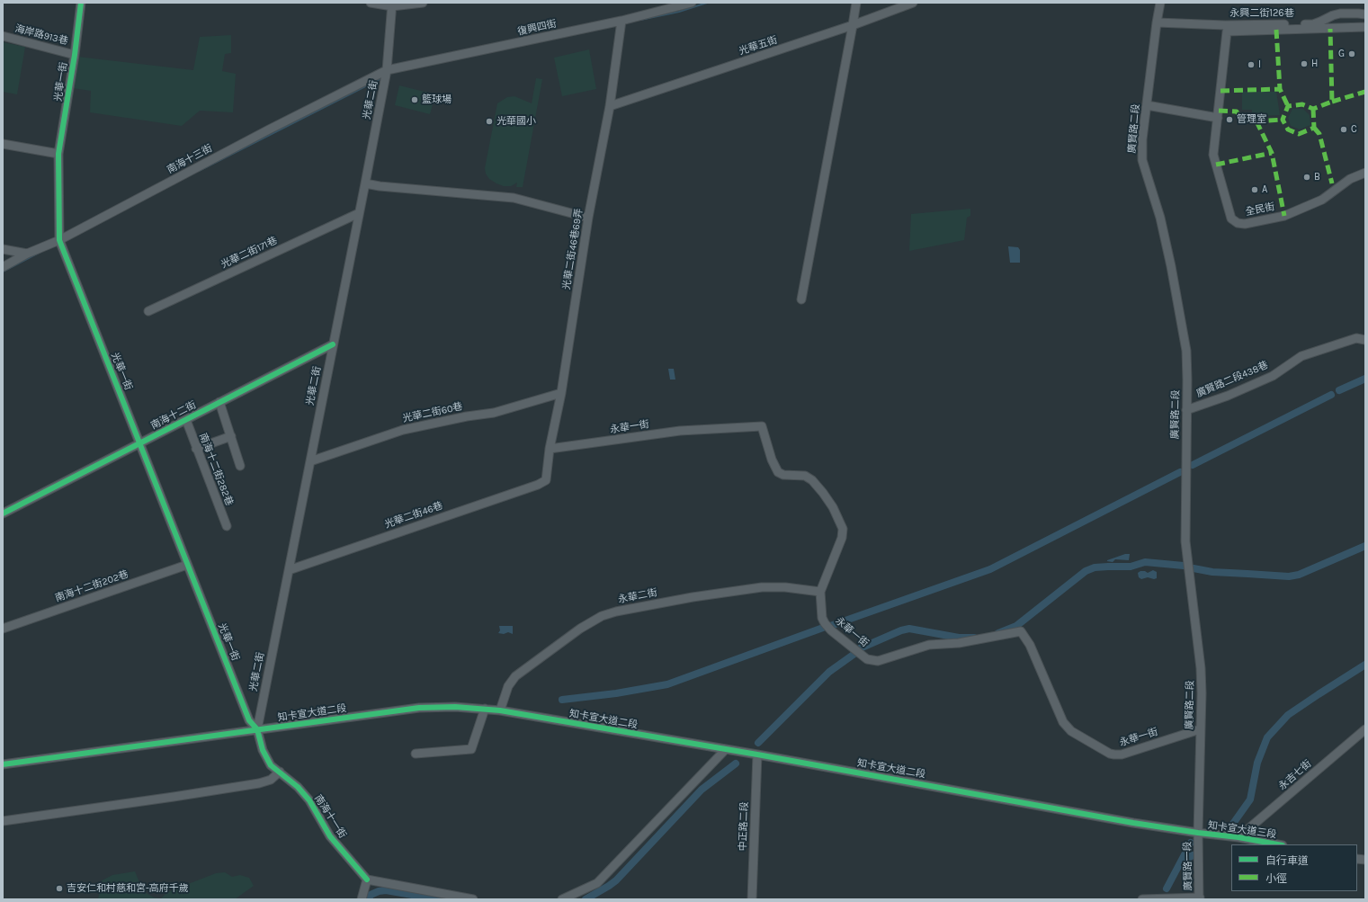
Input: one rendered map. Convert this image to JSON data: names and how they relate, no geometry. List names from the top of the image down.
{
  "streets": {
    "street": [
      "永興二街126巷",
      "復興四街",
      "海岸路913巷",
      "光華五街",
      "光華一街",
      "光華二街",
      "廣賢路二段",
      "南海十三街",
      "全民街",
      "光華二街46巷69弄",
      "光華二街171巷",
      "廣賢路二段438巷",
      "光華二街60巷",
      "南海十二街",
      "永華一街",
      "南海十二街282巷",
      "光華二街46巷",
      "南海十二街202巷",
      "永華二街",
      "知卡宣大道二段",
      "永吉七街",
      "南海十一街",
      "中正路二段",
      "知卡宣大道三段",
      "廣賢路一段"
    ]
  },
  "crossings": [
    ["永興二街126巷", "廣賢路二段"],
    ["復興四街", "光華二街"],
    ["復興四街", "南海十三街"],
    ["復興四街", "光華二街46巷69弄"],
    ["海岸路913巷", "光華一街"],
    ["光華五街", "光華二街46巷69弄"],
    ["光華一街", "光華二街"],
    ["光華一街", "南海十三街"],
    ["光華一街", "南海十二街"],
    ["光華一街", "南海十二街202巷"],
    ["光華一街", "知卡宣大道二段"],
    ["光華一街", "南海十一街"],
    ["光華二街", "南海十三街"],
    ["光華二街", "光華二街171巷"],
    ["光華二街", "光華二街60巷"],
    ["光華二街", "南海十二街"],
    ["光華二街", "光華二街46巷"],
    ["光華二街", "知卡宣大道二段"],
    ["光華二街", "南海十一街"],
    ["廣賢路二段", "廣賢路二段438巷"],
    ["廣賢路二段", "永華一街"],
    ["廣賢路二段", "知卡宣大道二段"],
    ["廣賢路二段", "知卡宣大道三段"],
    ["廣賢路二段", "廣賢路一段"],
    ["光華二街46巷69弄", "光華二街60巷"],
    ["光華二街46巷69弄", "永華一街"],
    ["光華二街46巷69弄", "光華二街46巷"],
    ["南海十二街", "南海十二街282巷"],
    ["永華一街", "永華二街"],
    ["永華二街", "知卡宣大道二段"],
    ["知卡宣大道二段", "南海十一街"],
    ["知卡宣大道二段", "中正路二段"],
    ["知卡宣大道二段", "知卡宣大道三段"],
    ["知卡宣大道二段", "廣賢路一段"],
    ["永吉七街", "知卡宣大道三段"],
    ["知卡宣大道三段", "廣賢路一段"]
  ],
  "places": [
    "G",
    "H",
    "I",
    "籃球場",
    "管理室",
    "光華國小",
    "C",
    "B",
    "A",
    "吉安仁和村慈和宮-高府千歲"
  ],
  "legend": ["自行車道", "小徑"]
}
